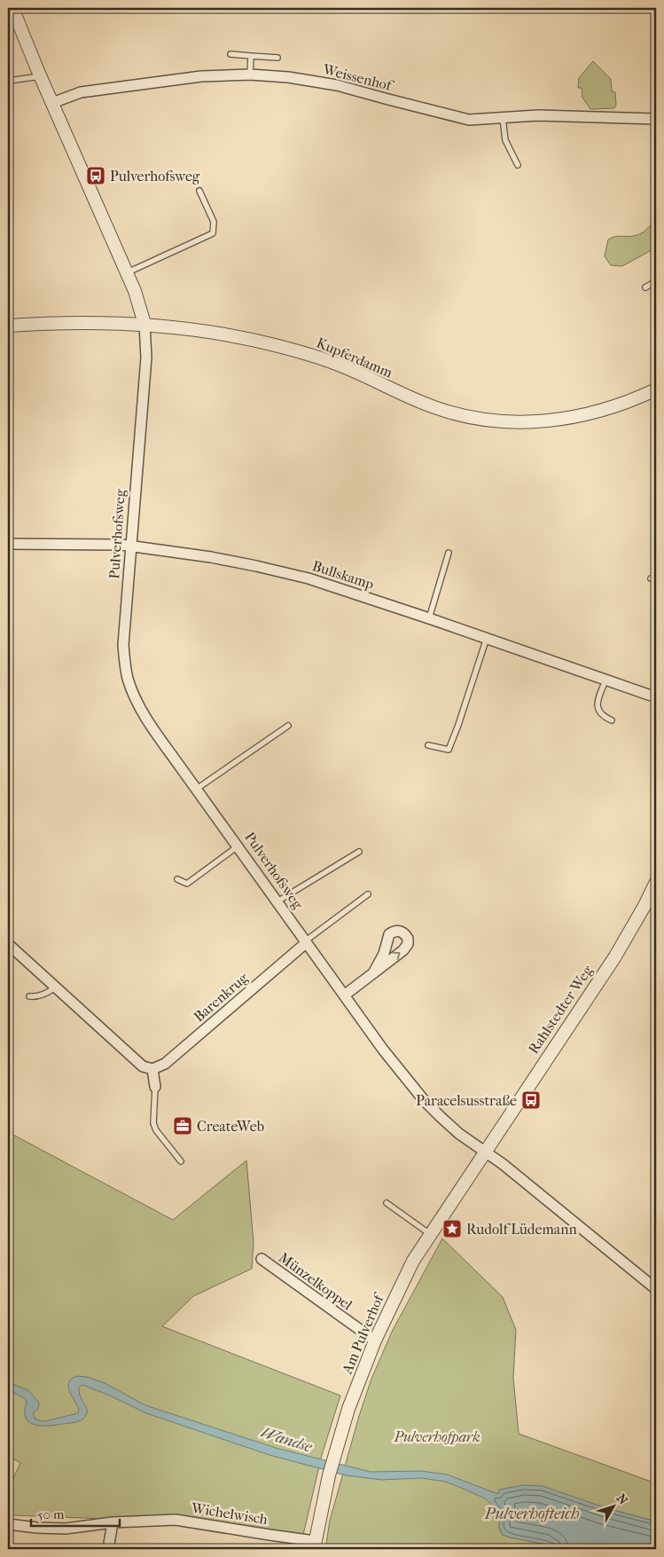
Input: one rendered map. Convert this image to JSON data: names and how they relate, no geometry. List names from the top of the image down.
{
  "streets": {
    "street": [
      "Weissenhof",
      "Kupferdamm",
      "Pulverhofsweg",
      "Bullskamp",
      "Barenkrug",
      "Rahlstedter Weg",
      "Münzelkoppel",
      "Am Pulverhof",
      "Wichelwisch"
    ]
  },
  "crossings": [
    ["Weissenhof", "Pulverhofsweg"],
    ["Kupferdamm", "Pulverhofsweg"],
    ["Pulverhofsweg", "Bullskamp"],
    ["Pulverhofsweg", "Barenkrug"],
    ["Pulverhofsweg", "Rahlstedter Weg"],
    ["Pulverhofsweg", "Am Pulverhof"],
    ["Rahlstedter Weg", "Am Pulverhof"],
    ["Münzelkoppel", "Am Pulverhof"],
    ["Am Pulverhof", "Wichelwisch"]
  ],
  "water": ["Wandse", "Pulverhofteich"],
  "parks": ["Pulverhofpark"],
  "places": {
    "bus stop": ["Pulverhofsweg", "Paracelsusstraße"],
    "office": ["CreateWeb"],
    "place": ["Rudolf Lüdemann"]
  },
  "scale_bar": "50 m",
  "north": "top right"
}
